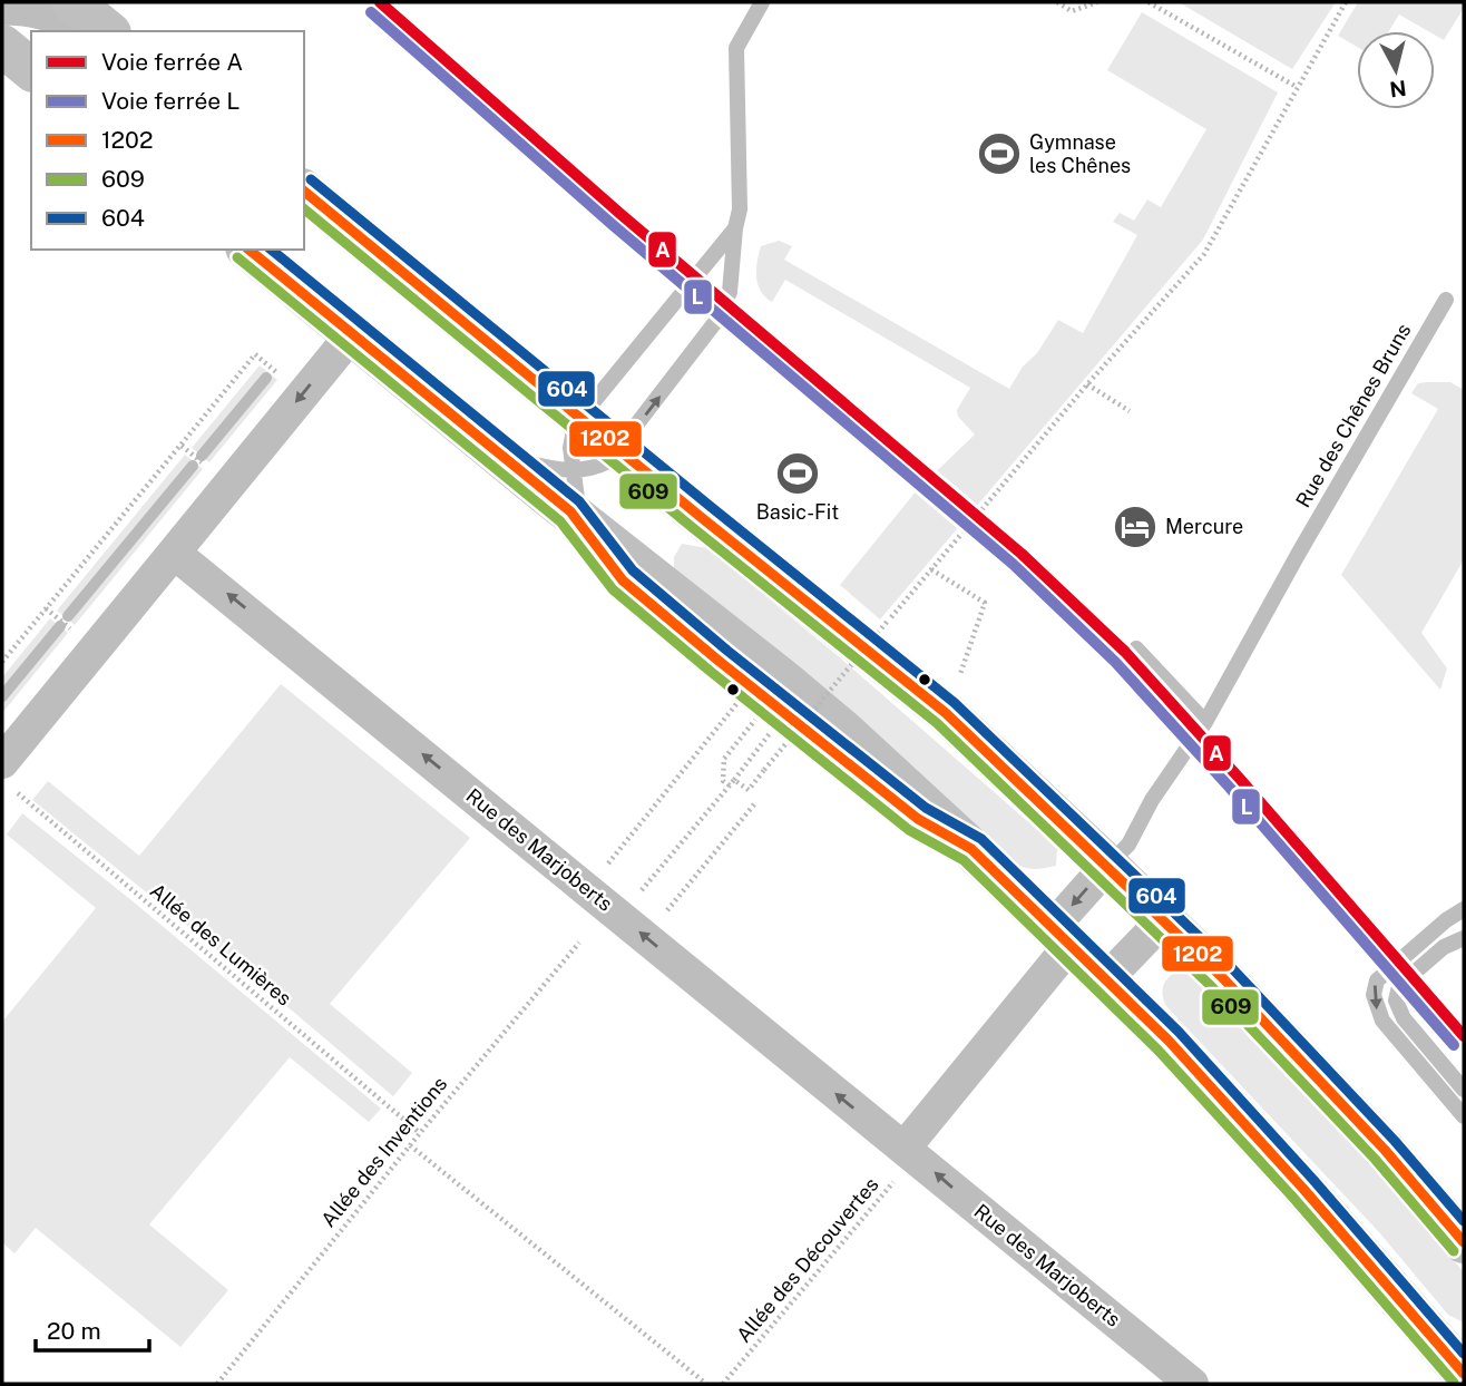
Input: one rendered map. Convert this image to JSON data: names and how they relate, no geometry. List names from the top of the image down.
{
  "streets": {
    "street": ["Rue des Marjoberts"],
    "lane": ["Rue des Chênes Bruns"],
    "path": ["Allée des Lumières", "Allée des Inventions", "Allée des Découvertes"]
  },
  "crossings": [
    ["Rue des Marjoberts", "Allée des Découvertes"],
    ["Allée des Lumières", "Allée des Inventions"]
  ],
  "one_way": ["Rue des Marjoberts"],
  "places": {
    "sports": ["Gymnase les Chênes", "Basic-Fit"],
    "hotel": ["Mercure"]
  },
  "lines": [
    "rail line A",
    "rail line L",
    "transit line 604",
    "transit line 1202",
    "transit line 609"
  ],
  "legend": [
    "Voie ferrée A",
    "Voie ferrée L",
    "1202",
    "609",
    "604"
  ],
  "scale_bar": "20 m",
  "north": "bottom"
}
